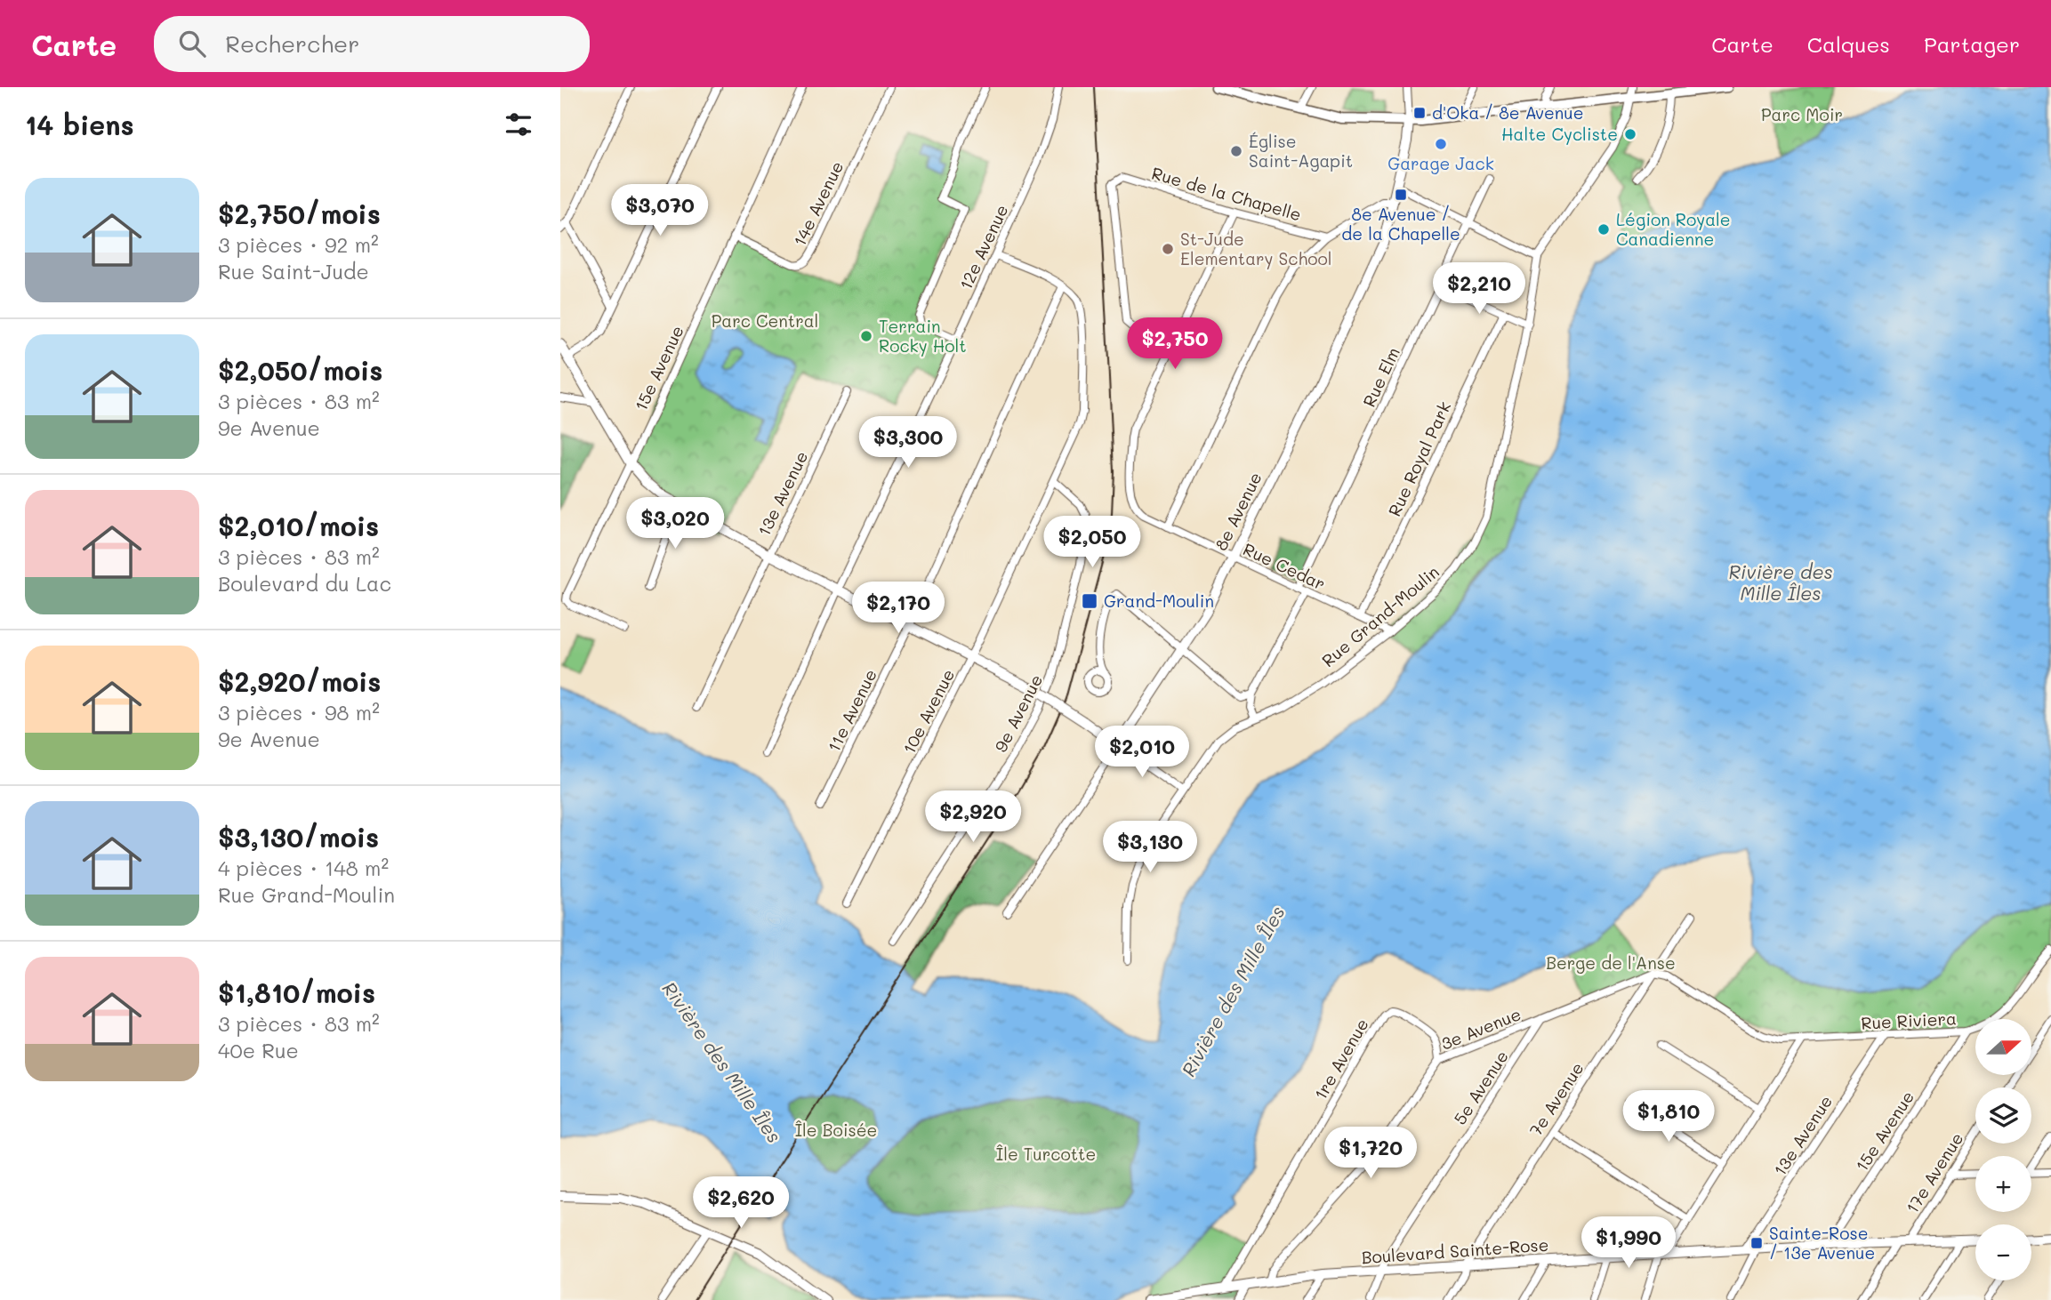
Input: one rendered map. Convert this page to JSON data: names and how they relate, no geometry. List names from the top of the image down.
{
  "streets": {
    "street": [
      "Rue de la Chapelle",
      "14e Avenue",
      "12e Avenue",
      "15e Avenue",
      "Rue Elm",
      "Rue Royal Park",
      "13e Avenue",
      "8e Avenue",
      "Rue Cedar",
      "Rue Grand-Moulin",
      "11e Avenue",
      "10e Avenue",
      "9e Avenue",
      "Rue Riviera",
      "3e Avenue",
      "1re Avenue",
      "5e Avenue",
      "7e Avenue",
      "17e Avenue",
      "Boulevard Sainte-Rose"
    ]
  },
  "crossings": [
    ["Rue de la Chapelle", "Rue Cedar"],
    ["14e Avenue", "15e Avenue"],
    ["12e Avenue", "10e Avenue"],
    ["15e Avenue", "Rue Riviera"],
    ["15e Avenue", "Boulevard Sainte-Rose"],
    ["Rue Elm", "Rue Cedar"],
    ["Rue Royal Park", "Rue Cedar"],
    ["13e Avenue", "Rue Riviera"],
    ["13e Avenue", "Boulevard Sainte-Rose"],
    ["8e Avenue", "Rue Cedar"],
    ["Rue Cedar", "Rue Grand-Moulin"],
    ["11e Avenue", "10e Avenue"],
    ["10e Avenue", "9e Avenue"],
    ["Rue Riviera", "3e Avenue"],
    ["Rue Riviera", "7e Avenue"],
    ["3e Avenue", "1re Avenue"],
    ["3e Avenue", "5e Avenue"],
    ["3e Avenue", "7e Avenue"],
    ["3e Avenue", "Boulevard Sainte-Rose"],
    ["1re Avenue", "Boulevard Sainte-Rose"],
    ["5e Avenue", "Boulevard Sainte-Rose"],
    ["7e Avenue", "Boulevard Sainte-Rose"],
    ["17e Avenue", "Boulevard Sainte-Rose"]
  ],
  "water": ["Rivière des Mille Îles"],
  "parks": [
    "Parc Moir",
    "Parc Central",
    "Berge de l'Anse",
    "Île Boisée",
    "Île Turcotte"
  ],
  "places": {
    "transit": [
      "d'Oka / 8e Avenue",
      "8e Avenue / de la Chapelle",
      "Grand-Moulin",
      "Sainte-Rose / 13e Avenue"
    ],
    "other": [
      "Halte Cycliste",
      "Garage Jack",
      "Église Saint-Agapit",
      "Légion Royale Canadienne",
      "St-Jude Elementary School",
      "Terrain Rocky Holt"
    ]
  },
  "north": "right",
  "page": {
    "header": "Carte",
    "search": "Rechercher",
    "nav": ["Carte", "Calques", "Partager"],
    "heading": "14 biens",
    "list": [
      {
        "name": "$2,750/mois",
        "note": "3 pièces · 92 m² · Rue Saint-Jude"
      },
      {
        "name": "$2,050/mois",
        "note": "3 pièces · 83 m² · 9e Avenue"
      },
      {
        "name": "$2,010/mois",
        "note": "3 pièces · 83 m² · Boulevard du Lac"
      },
      {
        "name": "$2,920/mois",
        "note": "3 pièces · 98 m² · 9e Avenue"
      },
      {
        "name": "$3,130/mois",
        "note": "4 pièces · 148 m² · Rue Grand-Moulin"
      },
      {
        "name": "$1,810/mois",
        "note": "3 pièces · 83 m² · 40e Rue"
      }
    ],
    "price": [
      "$3,070",
      "$2,210",
      "$2,750",
      "$3,300",
      "$3,020",
      "$2,050",
      "$2,170",
      "$2,010",
      "$2,920",
      "$3,130",
      "$1,810",
      "$1,720",
      "$2,620",
      "$1,990"
    ],
    "map_buttons": ["+", "−"]
  }
}
